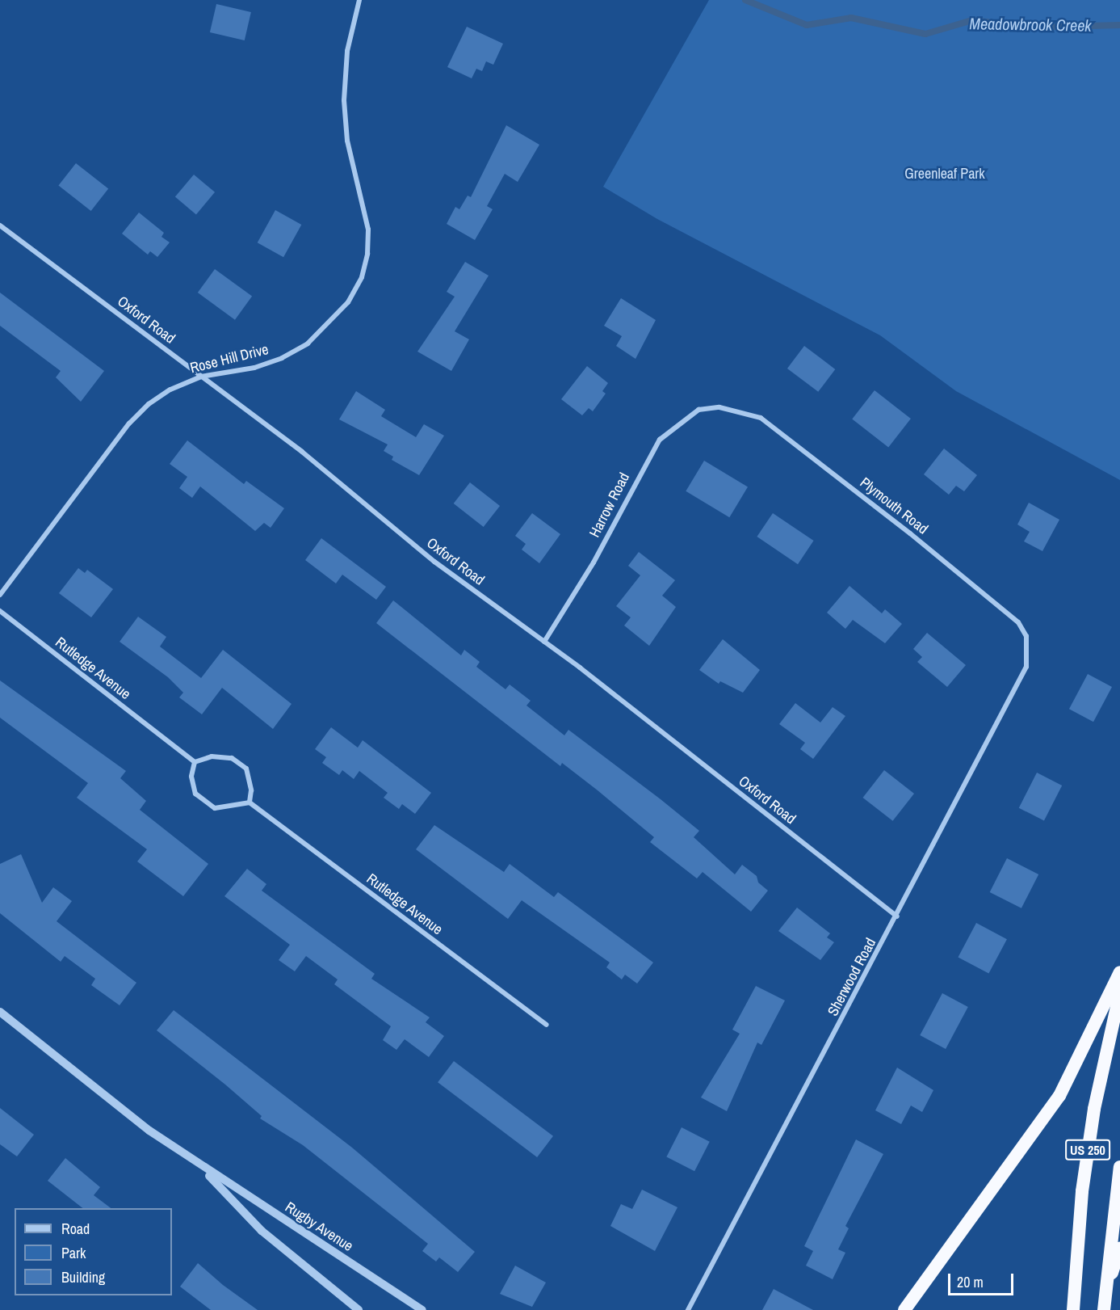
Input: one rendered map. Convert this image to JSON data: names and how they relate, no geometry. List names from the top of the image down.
{
  "streets": {
    "highway": ["US 250"],
    "street": [
      "Oxford Road",
      "Rose Hill Drive",
      "Harrow Road",
      "Plymouth Road",
      "Rutledge Avenue",
      "Sherwood Road",
      "Rugby Avenue"
    ]
  },
  "crossings": [
    ["Oxford Road", "Rose Hill Drive"],
    ["Oxford Road", "Harrow Road"],
    ["Oxford Road", "Sherwood Road"],
    ["Harrow Road", "Plymouth Road"],
    ["Plymouth Road", "Sherwood Road"]
  ],
  "water": ["Meadowbrook Creek"],
  "parks": ["Greenleaf Park"],
  "legend": ["Road", "Park", "Building"],
  "scale_bar": "20 m"
}
